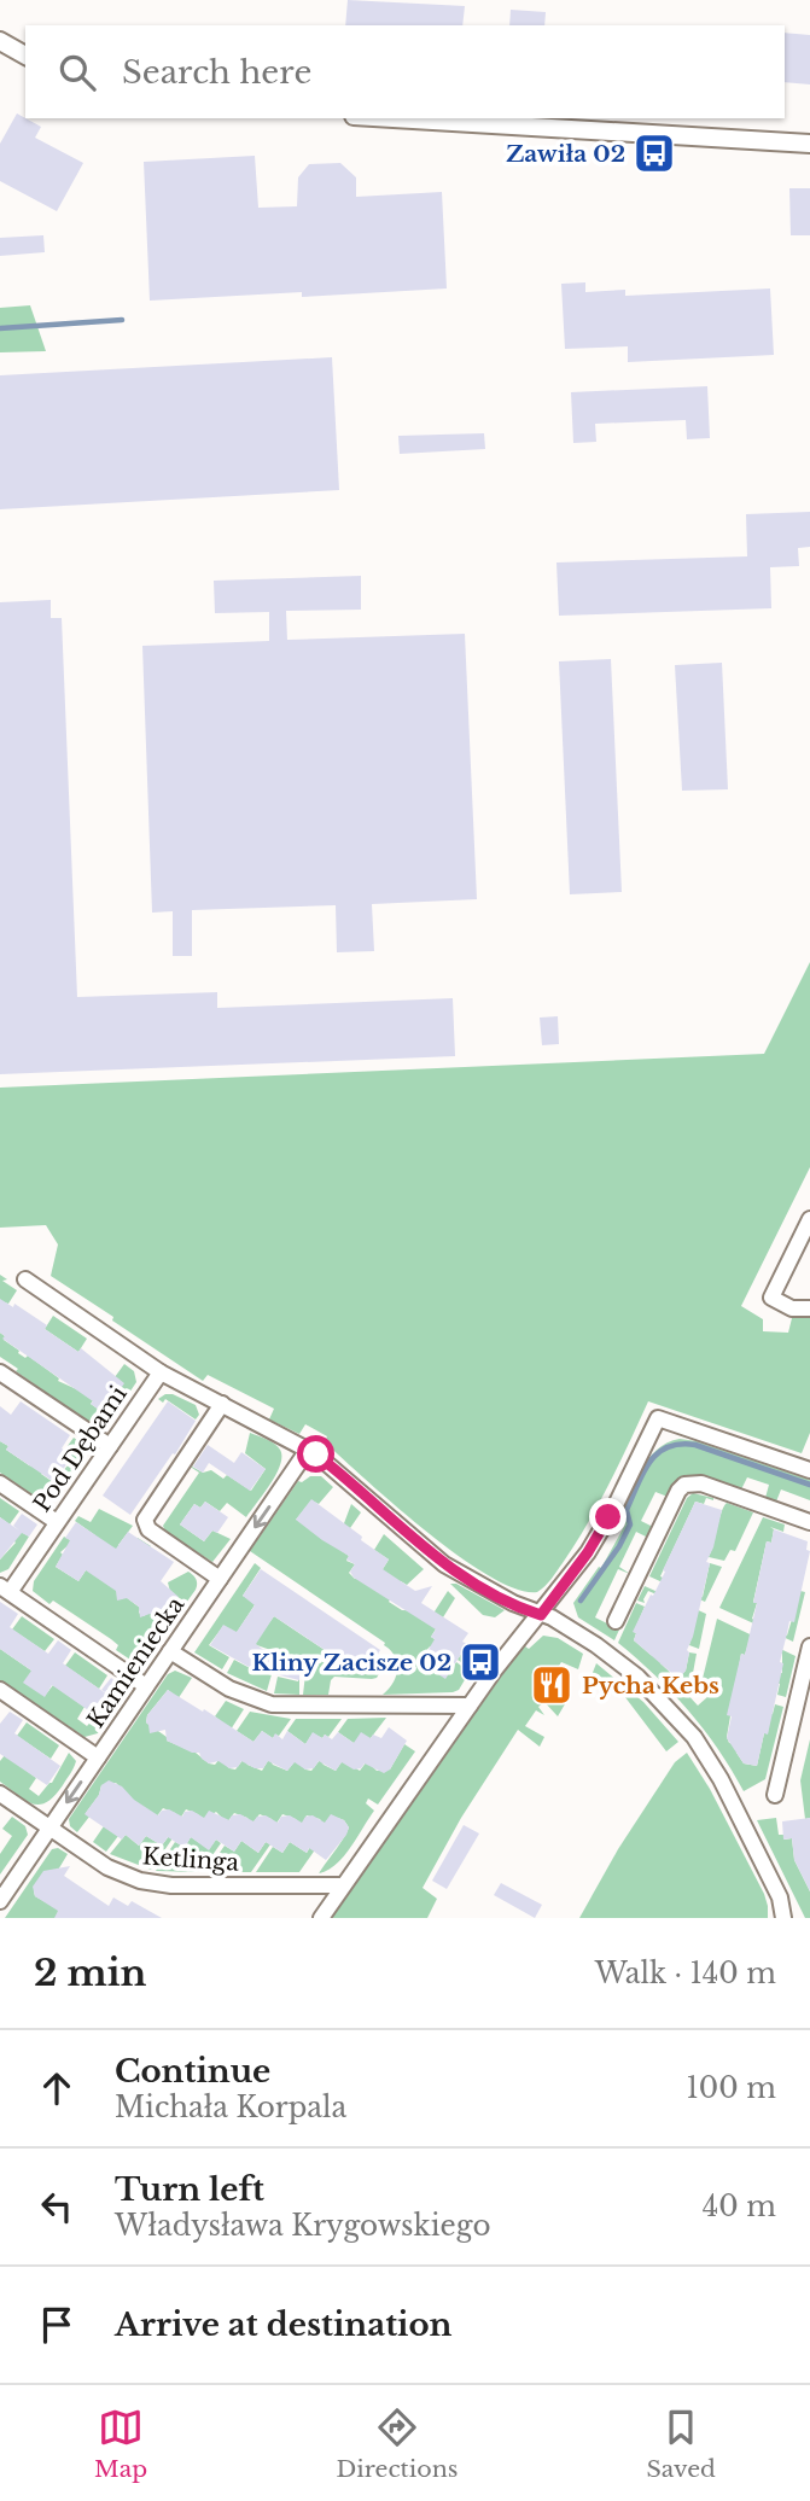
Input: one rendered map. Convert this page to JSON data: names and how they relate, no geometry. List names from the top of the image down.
{
  "streets": {
    "street": ["Pod Dębami", "Kamieniecka", "Ketlinga"]
  },
  "crossings": [
    ["Kamieniecka", "Ketlinga"]
  ],
  "one_way": ["Kamieniecka"],
  "places": {
    "bus stop": ["Zawiła 02", "Kliny Zacisze 02"],
    "restaurant": ["Pycha Kebs"]
  },
  "page": {
    "search": "Search here",
    "heading": ["2 min", "Walk · 140 m"],
    "list": [
      ["Continue", "Michała Korpala", "100 m"],
      ["Turn left", "Władysława Krygowskiego", "40 m"],
      "Arrive at destination"
    ],
    "nav": ["Map", "Directions", "Saved"]
  }
}
